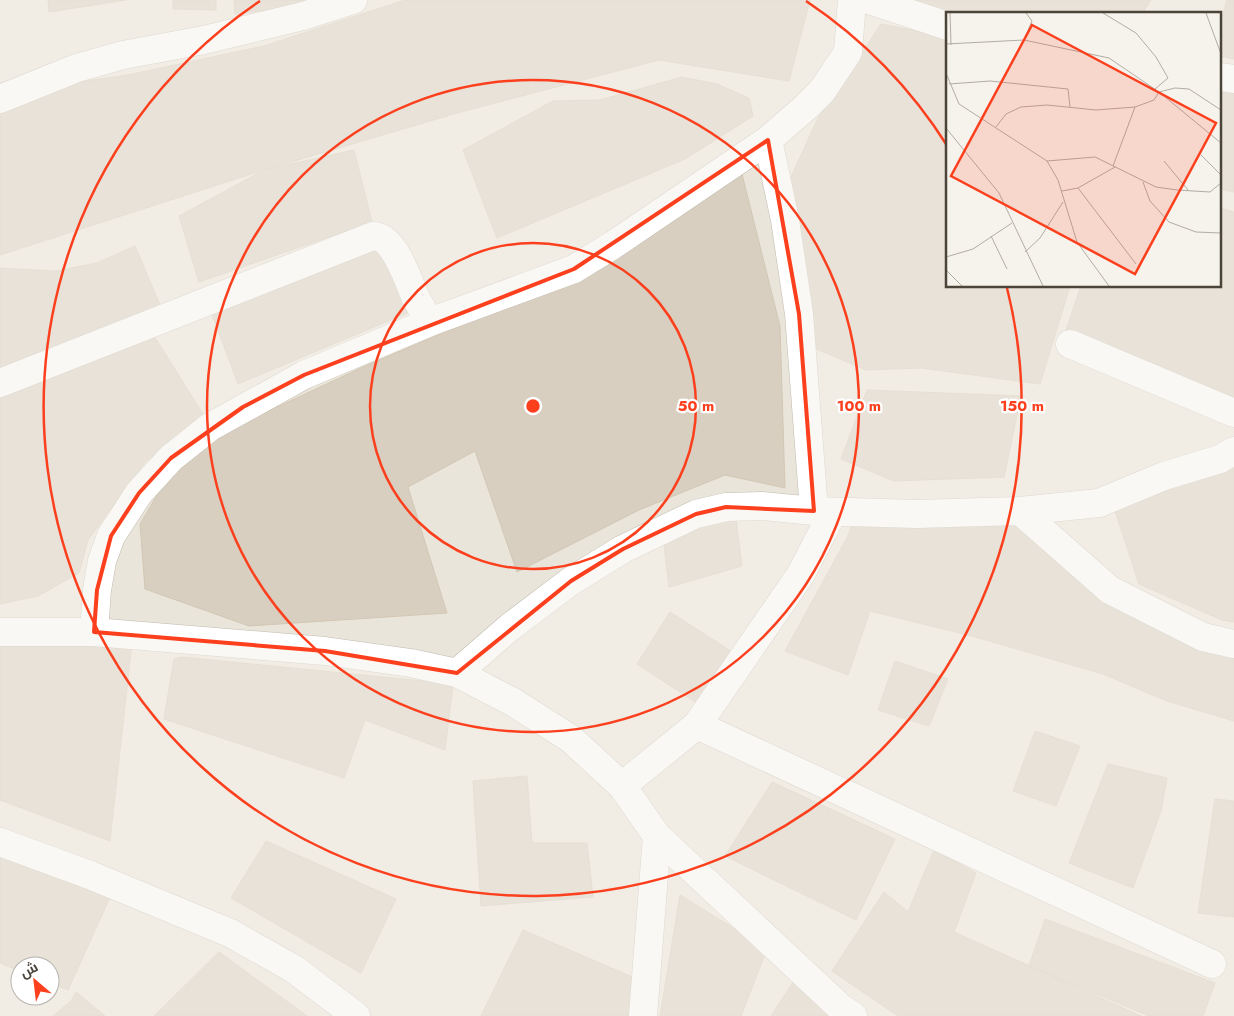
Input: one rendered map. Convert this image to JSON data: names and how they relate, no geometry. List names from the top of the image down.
{
  "north": "top left",
  "rings": ["50 m", "100 m", "150 m"]
}
